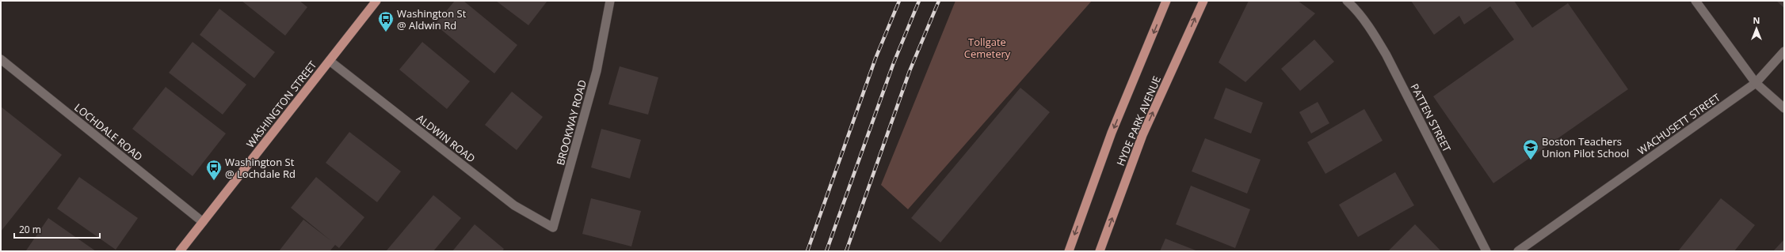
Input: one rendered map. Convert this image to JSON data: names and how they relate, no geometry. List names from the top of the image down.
{
  "streets": {
    "main road": ["WASHINGTON STREET", "HYDE PARK AVENUE"],
    "street": [
      "PATTEN STREET",
      "BROOKWAY ROAD",
      "WACHUSETT STREET",
      "LOCHDALE ROAD",
      "ALDWIN ROAD"
    ]
  },
  "crossings": [
    ["WASHINGTON STREET", "LOCHDALE ROAD"],
    ["WASHINGTON STREET", "ALDWIN ROAD"],
    ["BROOKWAY ROAD", "ALDWIN ROAD"]
  ],
  "parks": ["Tollgate Cemetery"],
  "places": {
    "bus stop": ["Washington St @ Aldwin Rd", "Washington St @ Lochdale Rd"],
    "school or university": ["Boston Teachers Union Pilot School"]
  },
  "scale_bar": "20 m",
  "north": "top"
}
